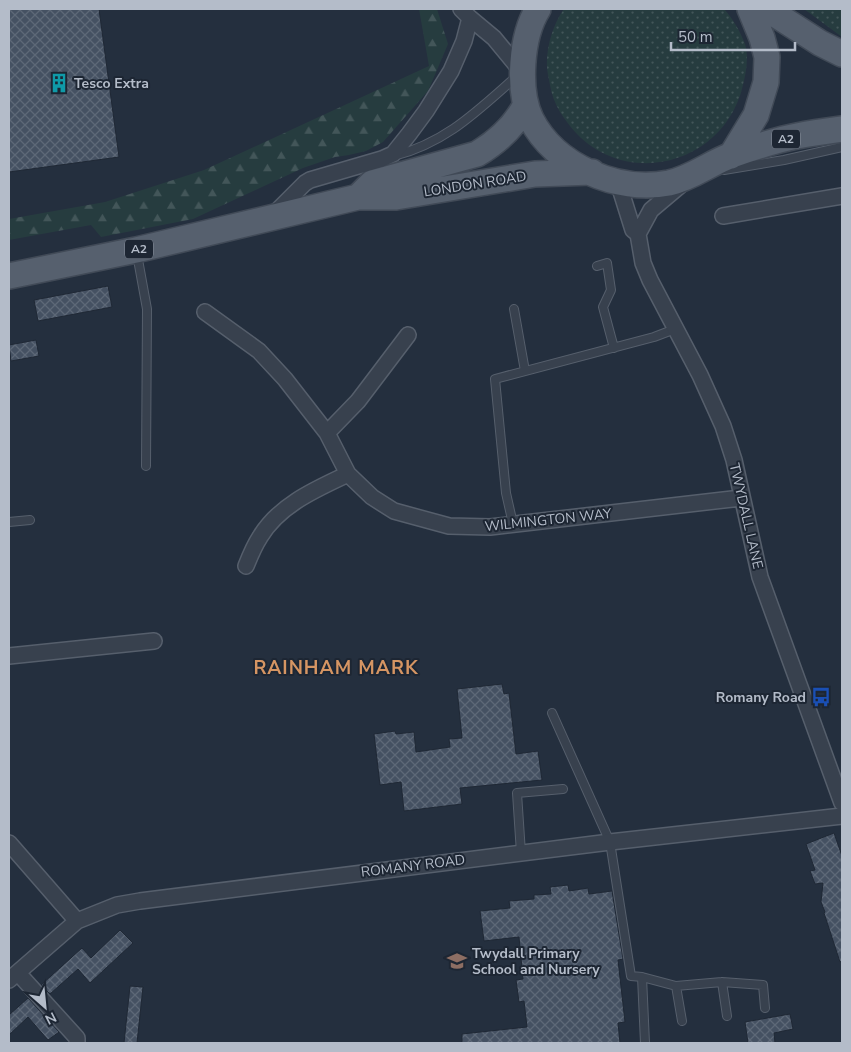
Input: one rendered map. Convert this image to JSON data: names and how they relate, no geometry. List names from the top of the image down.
{
  "streets": {
    "main road": ["A2", "LONDON ROAD"],
    "street": ["TWYDALL LANE", "WILMINGTON WAY", "ROMANY ROAD"]
  },
  "crossings": [
    ["TWYDALL LANE", "WILMINGTON WAY"]
  ],
  "districts": ["RAINHAM MARK"],
  "places": {
    "building": ["Tesco Extra"],
    "bus stop": ["Romany Road"],
    "school or university": ["Twydall Primary School and Nursery"]
  },
  "scale_bar": "50 m",
  "north": "bottom right"
}
